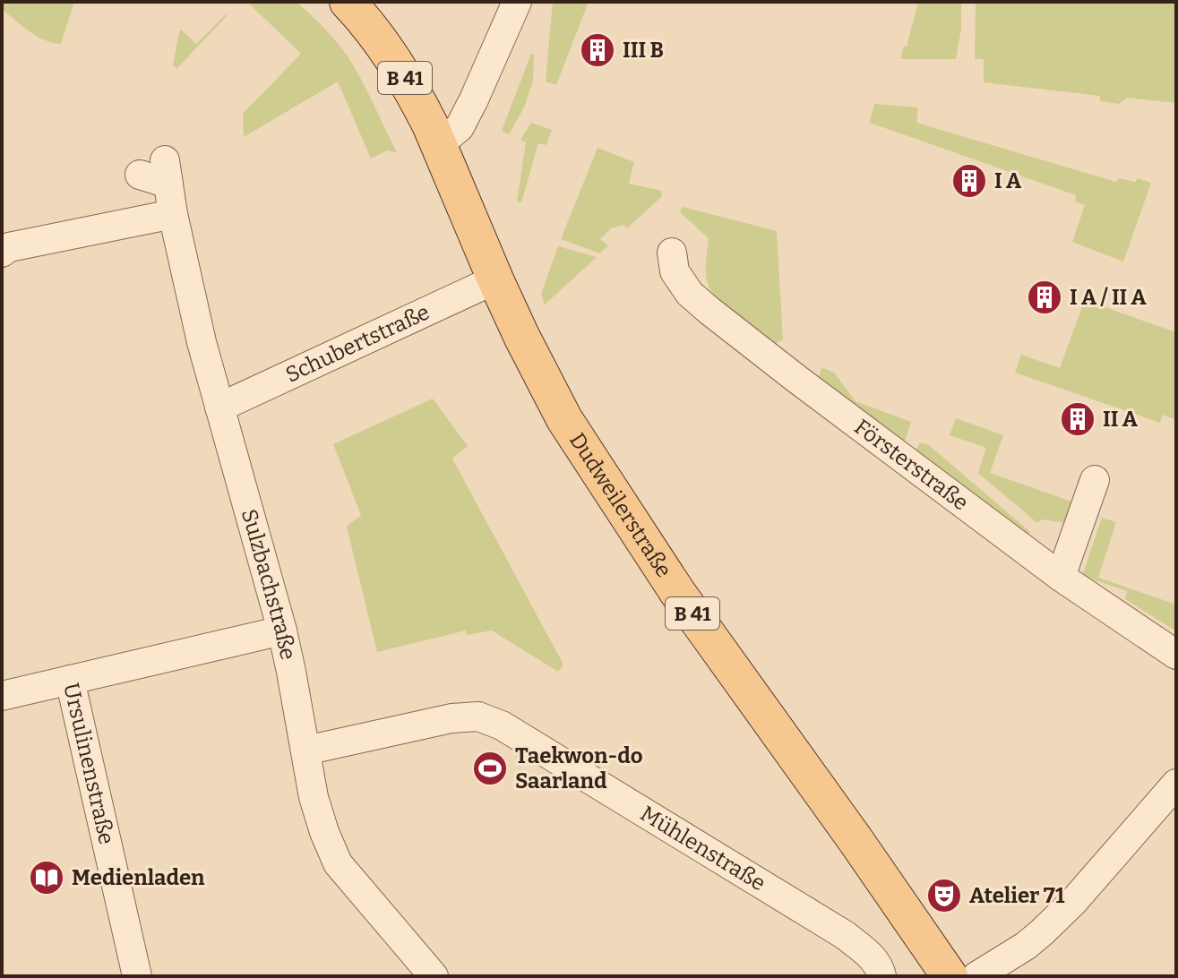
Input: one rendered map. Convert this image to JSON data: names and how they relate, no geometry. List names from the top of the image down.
{
  "streets": {
    "main road": ["B 41", "Dudweilerstraße"],
    "street": [
      "Schubertstraße",
      "Försterstraße",
      "Sulzbachstraße",
      "Ursulinenstraße",
      "Mühlenstraße"
    ]
  },
  "crossings": [
    ["Schubertstraße", "Dudweilerstraße"],
    ["Schubertstraße", "Sulzbachstraße"],
    ["Sulzbachstraße", "Ursulinenstraße"],
    ["Sulzbachstraße", "Mühlenstraße"]
  ],
  "places": {
    "building": [
      "III B",
      "I A",
      "I A / II A",
      "II A"
    ],
    "sports": ["Taekwon-do Saarland"],
    "library": ["Medienladen"],
    "theatre": ["Atelier 71"]
  }
}
